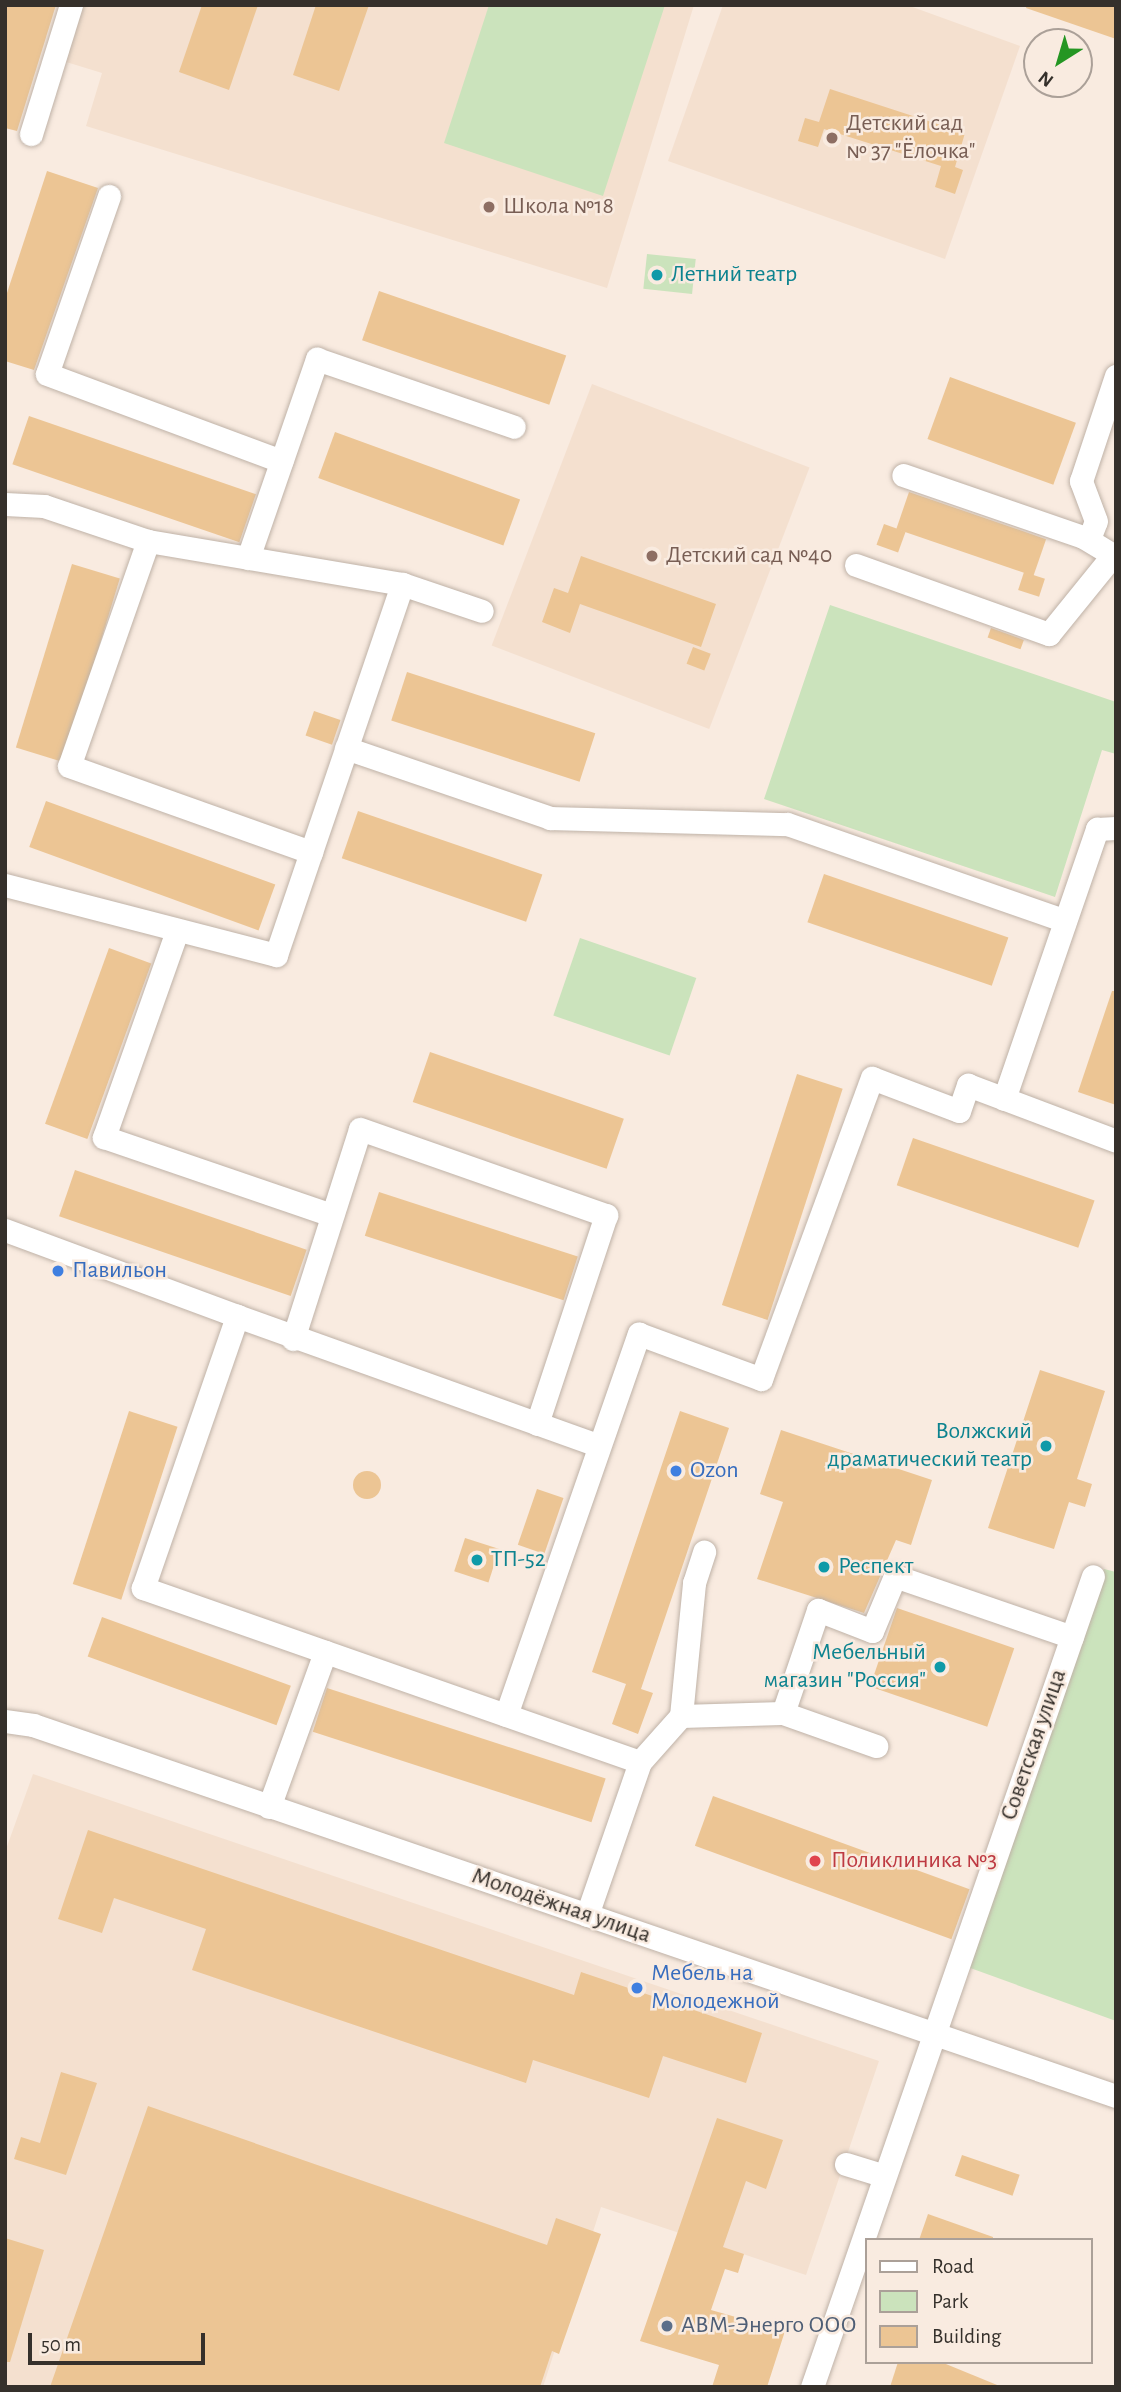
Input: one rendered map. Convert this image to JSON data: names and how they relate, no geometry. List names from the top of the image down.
{
  "streets": {
    "street": ["Советская улица", "Молодёжная улица"]
  },
  "crossings": [
    ["Советская улица", "Молодёжная улица"]
  ],
  "places": [
    "Детский сад № 37 \"Ёлочка\"",
    "Школа №18",
    "Летний театр",
    "Детский сад №40",
    "Павильон",
    "Волжский драматический театр",
    "Ozon",
    "ТП-52",
    "Респект",
    "Мебельный магазин \"Россия\"",
    "Поликлиника №3",
    "Мебель на Молодежной",
    "АВМ-Энерго ООО"
  ],
  "legend": ["Road", "Park", "Building"],
  "scale_bar": "50 m",
  "north": "bottom left"
}
